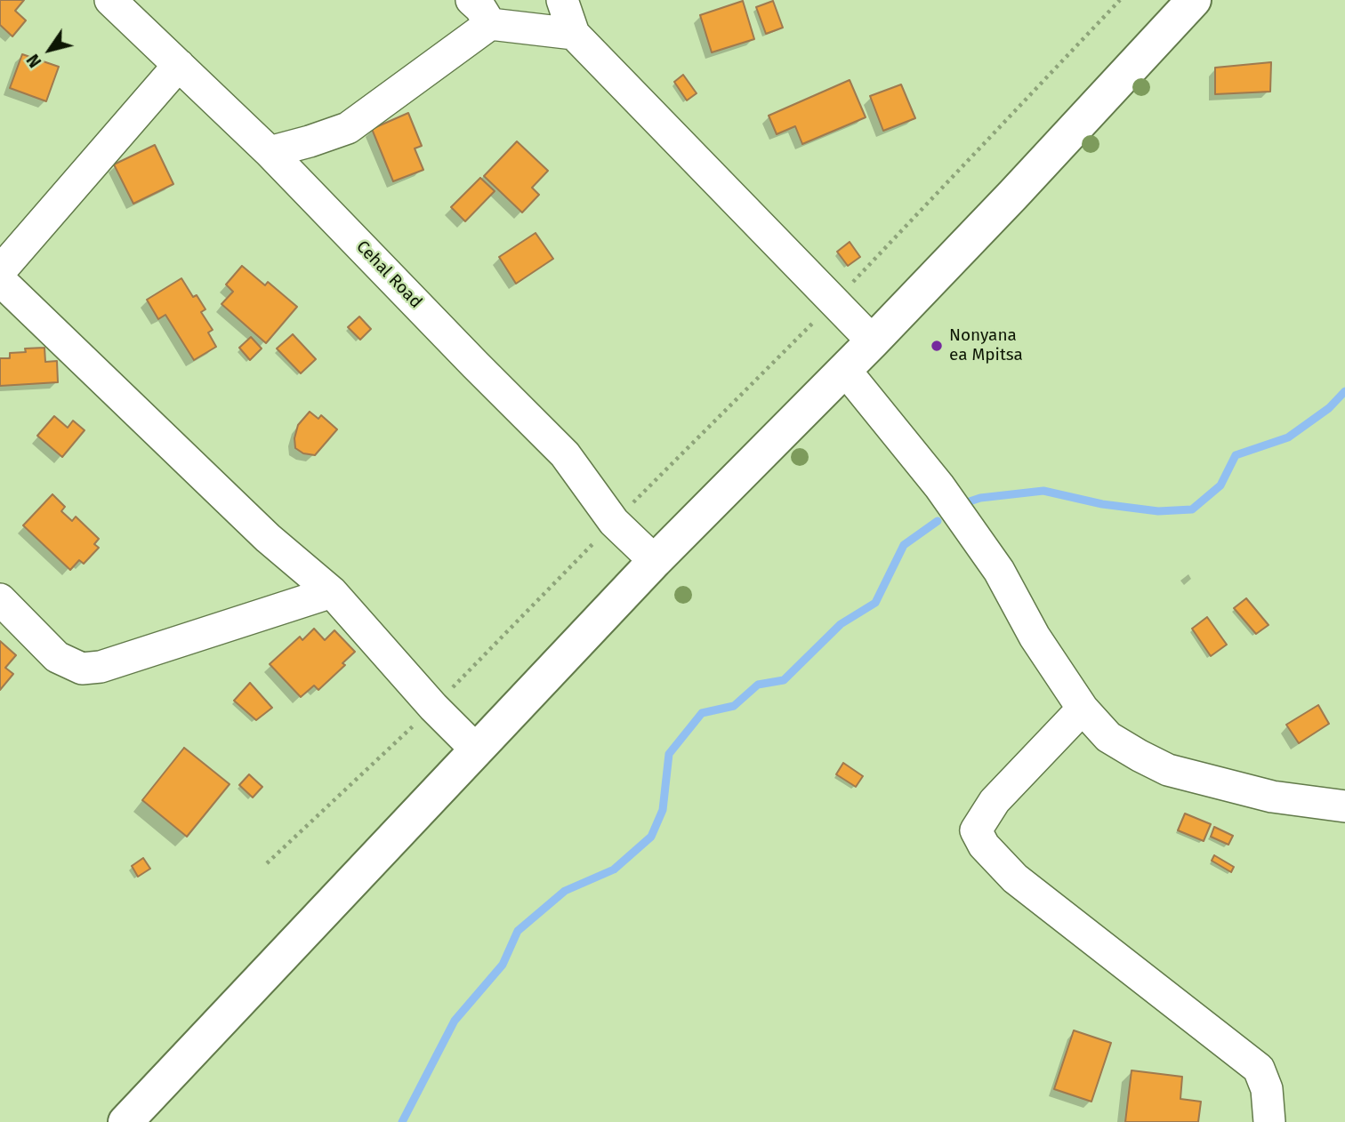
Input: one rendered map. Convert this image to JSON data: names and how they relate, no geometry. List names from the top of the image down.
{
  "streets": {
    "street": ["Cehal Road"]
  },
  "places": ["Nonyana ea Mpitsa"],
  "north": "bottom left"
}
